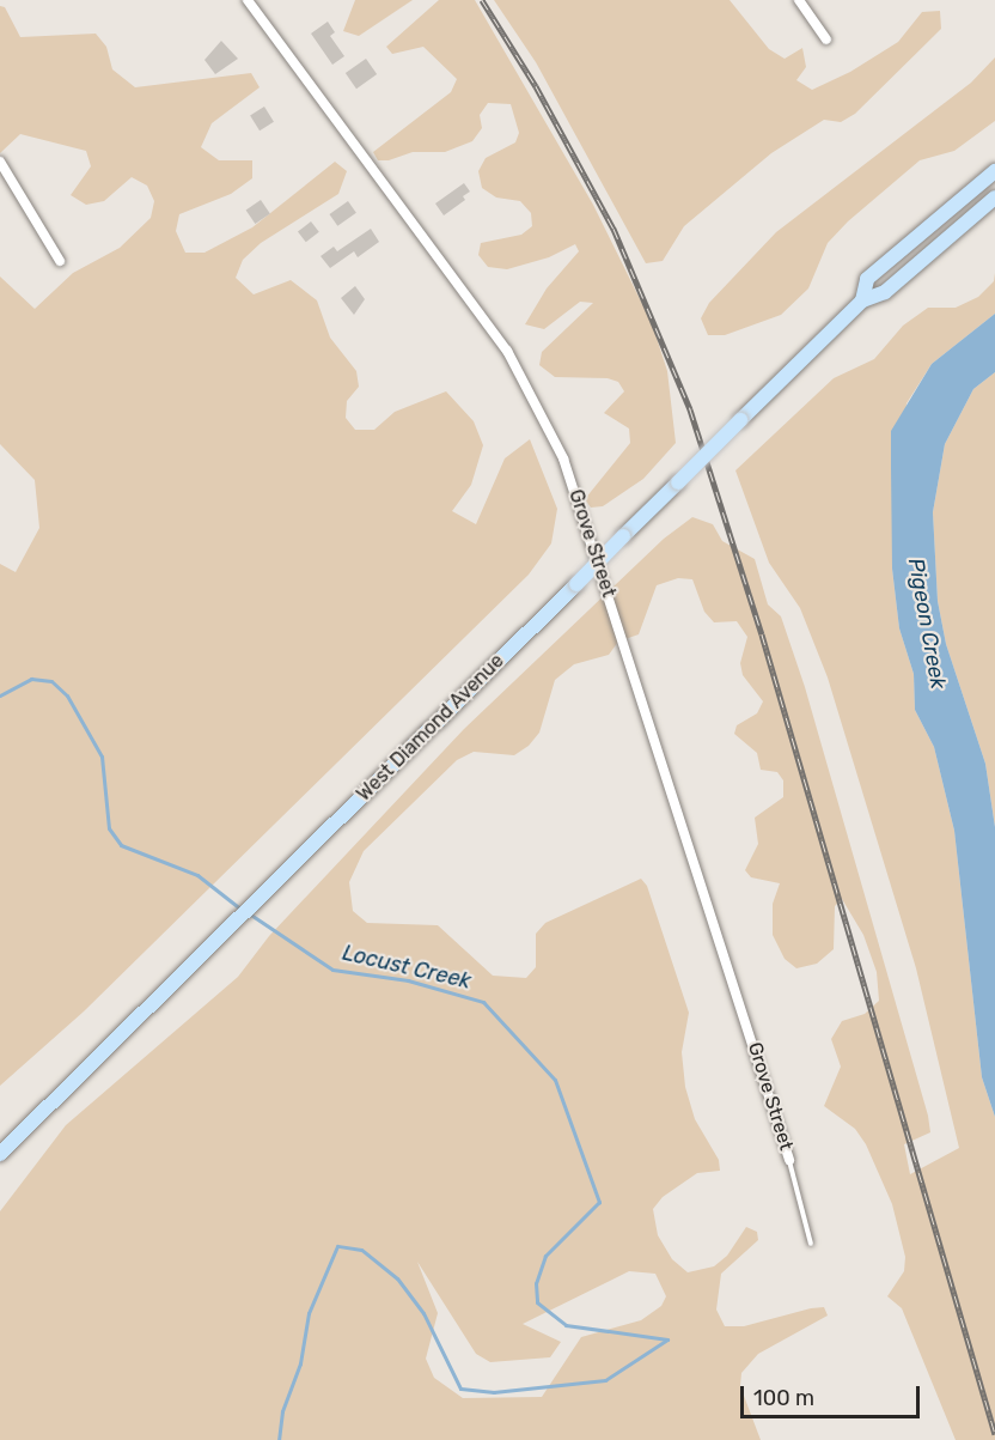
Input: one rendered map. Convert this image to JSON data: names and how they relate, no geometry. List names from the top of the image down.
{
  "streets": {
    "main road": ["West Diamond Avenue"],
    "street": ["Grove Street"]
  },
  "water": ["Pigeon Creek", "Locust Creek"],
  "scale_bar": "100 m"
}
